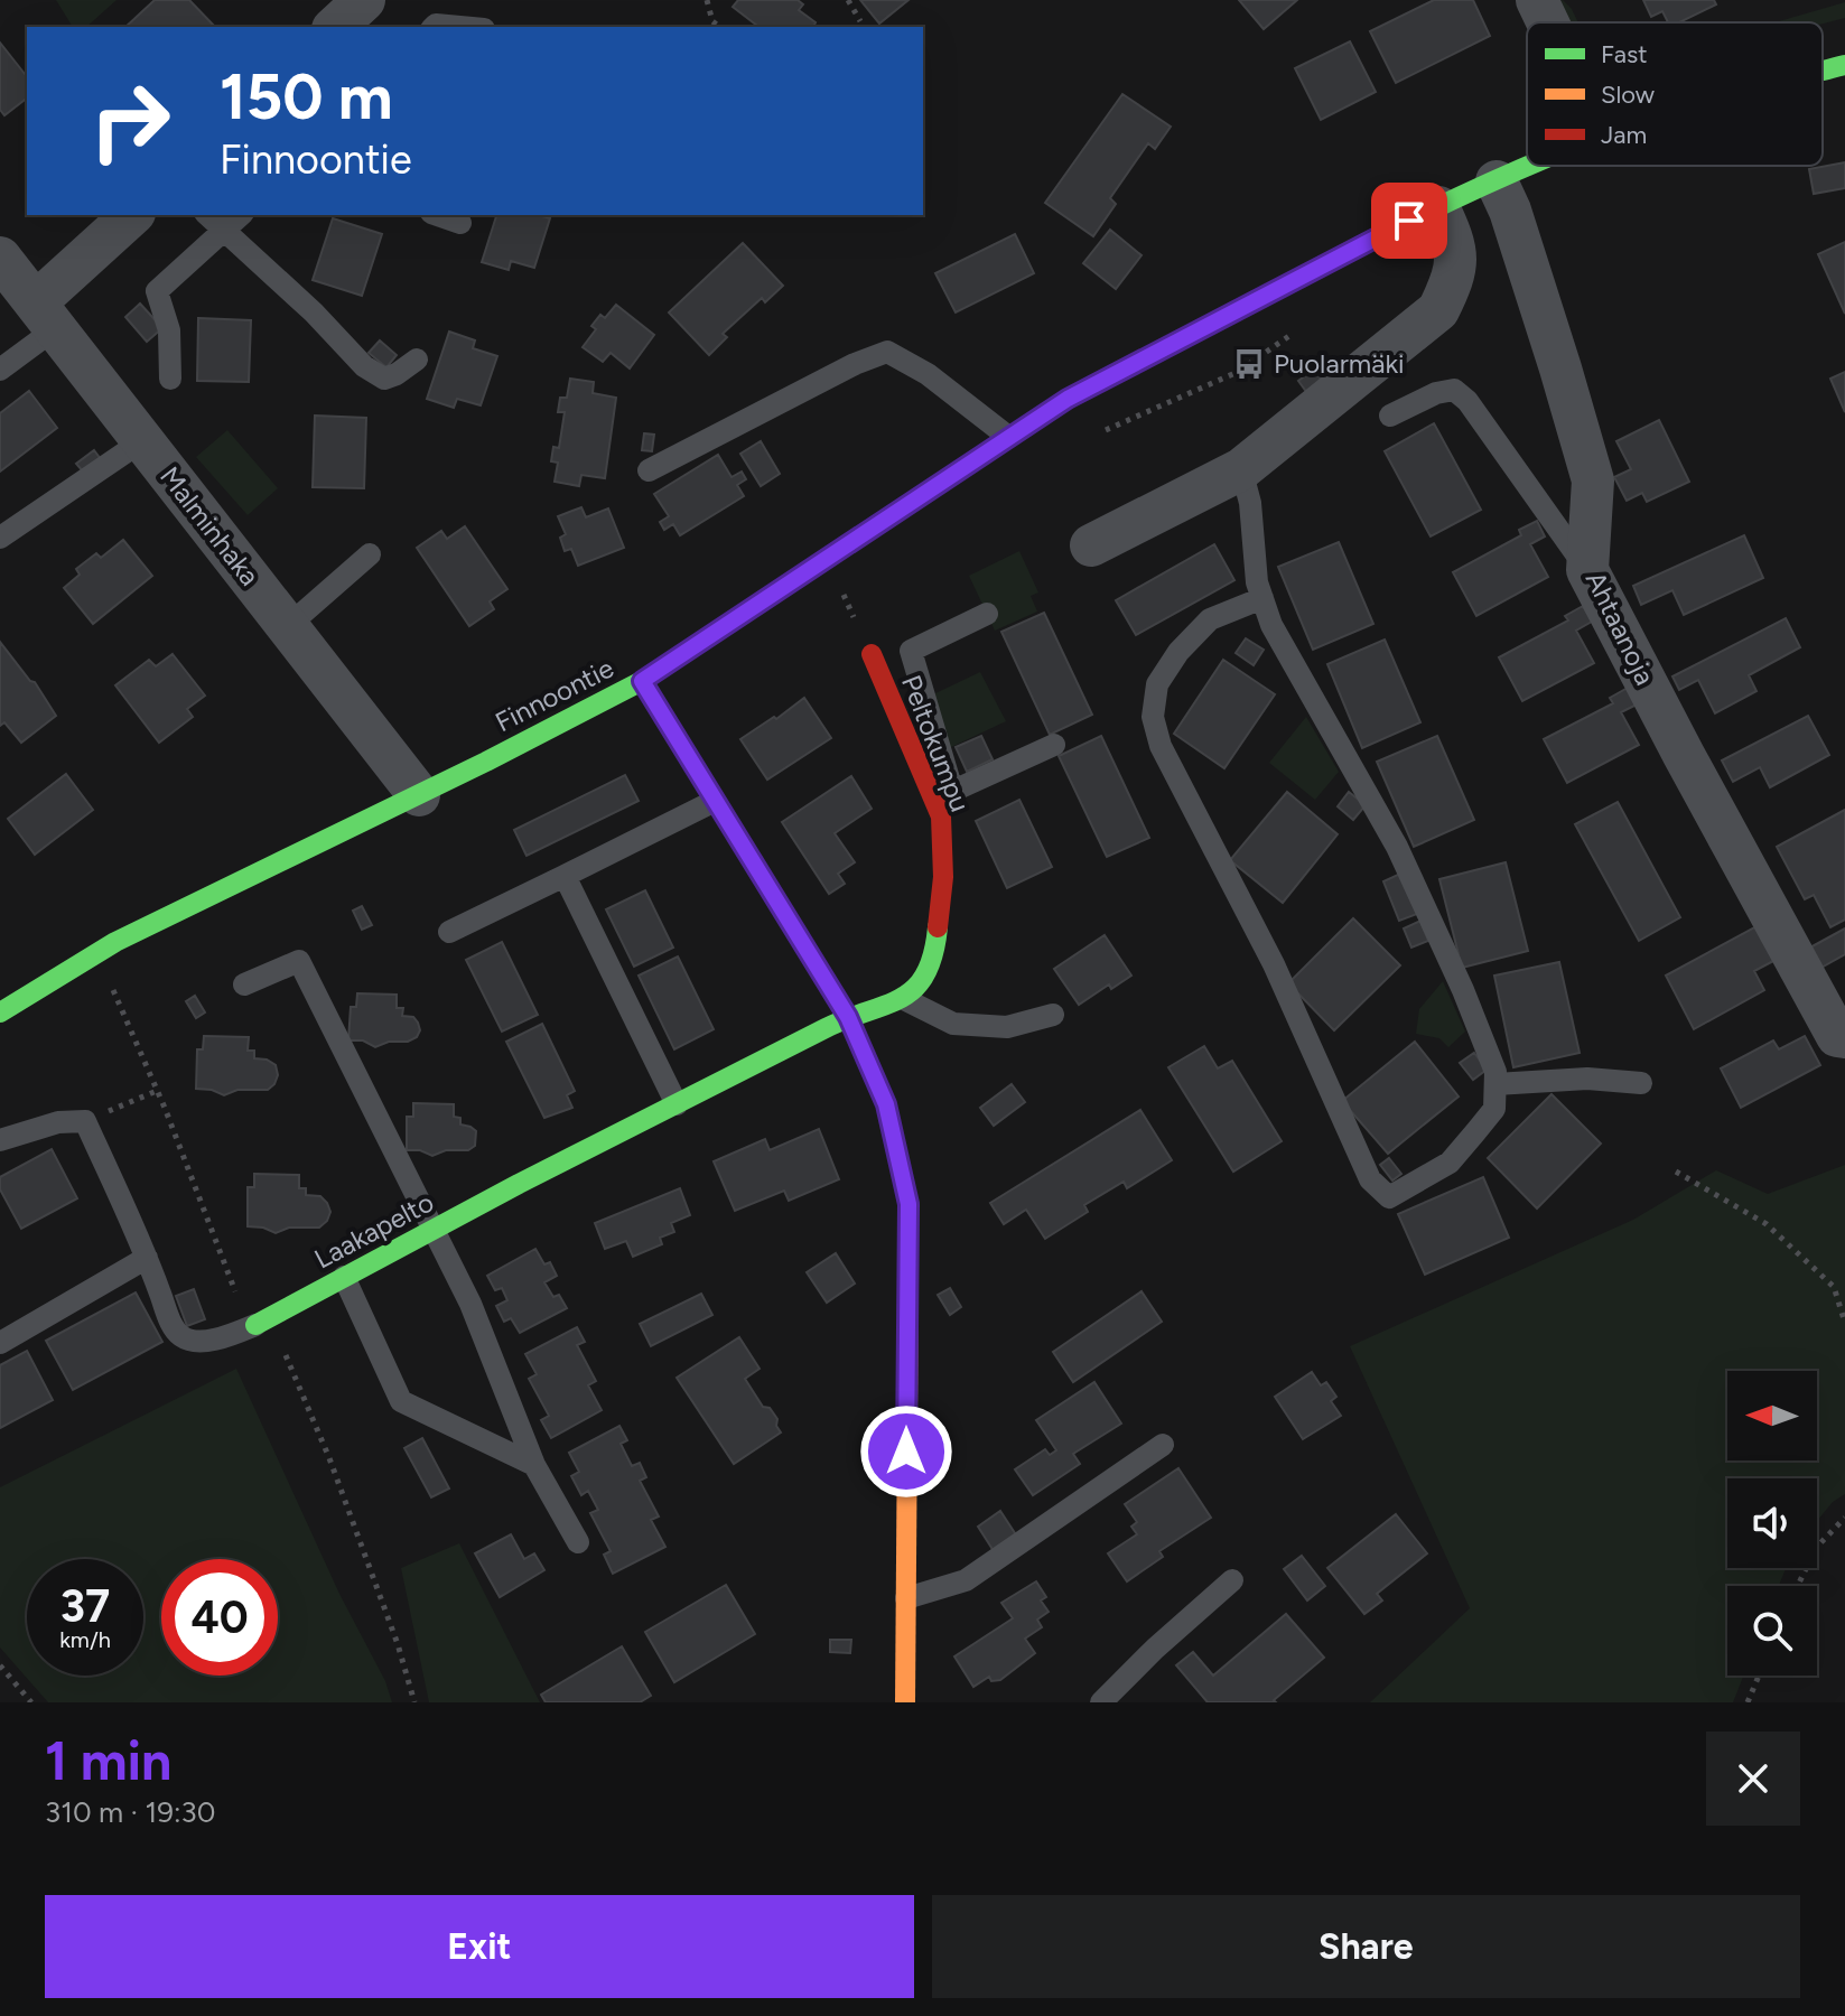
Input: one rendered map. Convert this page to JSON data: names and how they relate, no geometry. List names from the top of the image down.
{
  "streets": {
    "street": [
      "Malminhaka",
      "Ahtaanoja",
      "Finnoontie",
      "Peltokumpu",
      "Laakapelto"
    ]
  },
  "crossings": [
    ["Malminhaka", "Finnoontie"],
    ["Ahtaanoja", "Finnoontie"]
  ],
  "places": {
    "bus stop": ["Puolarmäki"]
  },
  "legend": ["Fast", "Slow", "Jam"],
  "north": "left",
  "page": {
    "turn": ["150 m", "Finnoontie"],
    "speed": "37 km/h",
    "limit": "40",
    "heading": ["1 min", "310 m · 19:30"],
    "buttons": ["Exit", "Share"]
  }
}
